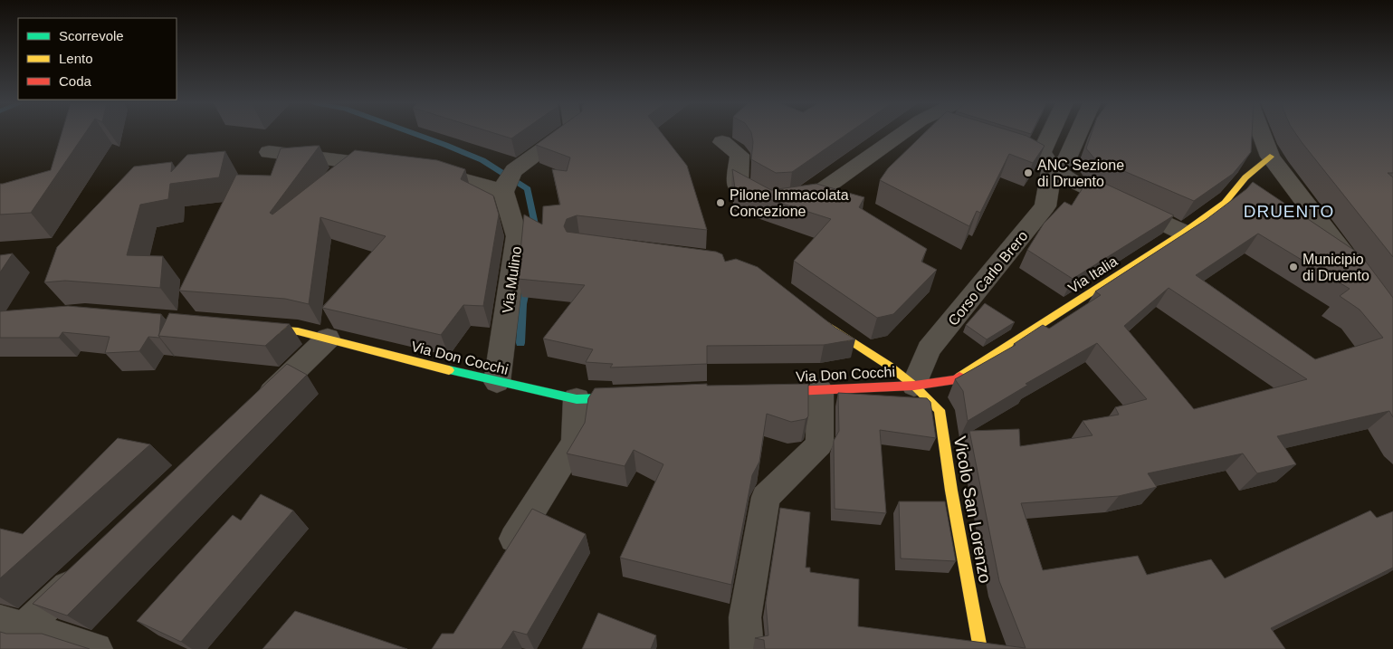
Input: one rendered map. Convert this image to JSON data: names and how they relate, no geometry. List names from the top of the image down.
{
  "streets": {
    "street": [
      "Via Italia",
      "Corso Carlo Brero",
      "Via Mulino",
      "Via Don Cocchi",
      "Vicolo San Lorenzo"
    ]
  },
  "crossings": [
    ["Via Italia", "Corso Carlo Brero"],
    ["Via Italia", "Via Don Cocchi"],
    ["Via Italia", "Vicolo San Lorenzo"],
    ["Corso Carlo Brero", "Via Don Cocchi"],
    ["Corso Carlo Brero", "Vicolo San Lorenzo"],
    ["Via Mulino", "Via Don Cocchi"],
    ["Via Don Cocchi", "Vicolo San Lorenzo"]
  ],
  "districts": ["DRUENTO"],
  "places": ["ANC Sezione di Druento", "Pilone Immacolata Concezione", "Municipio di Druento"],
  "legend": ["Scorrevole", "Lento", "Coda"]
}
